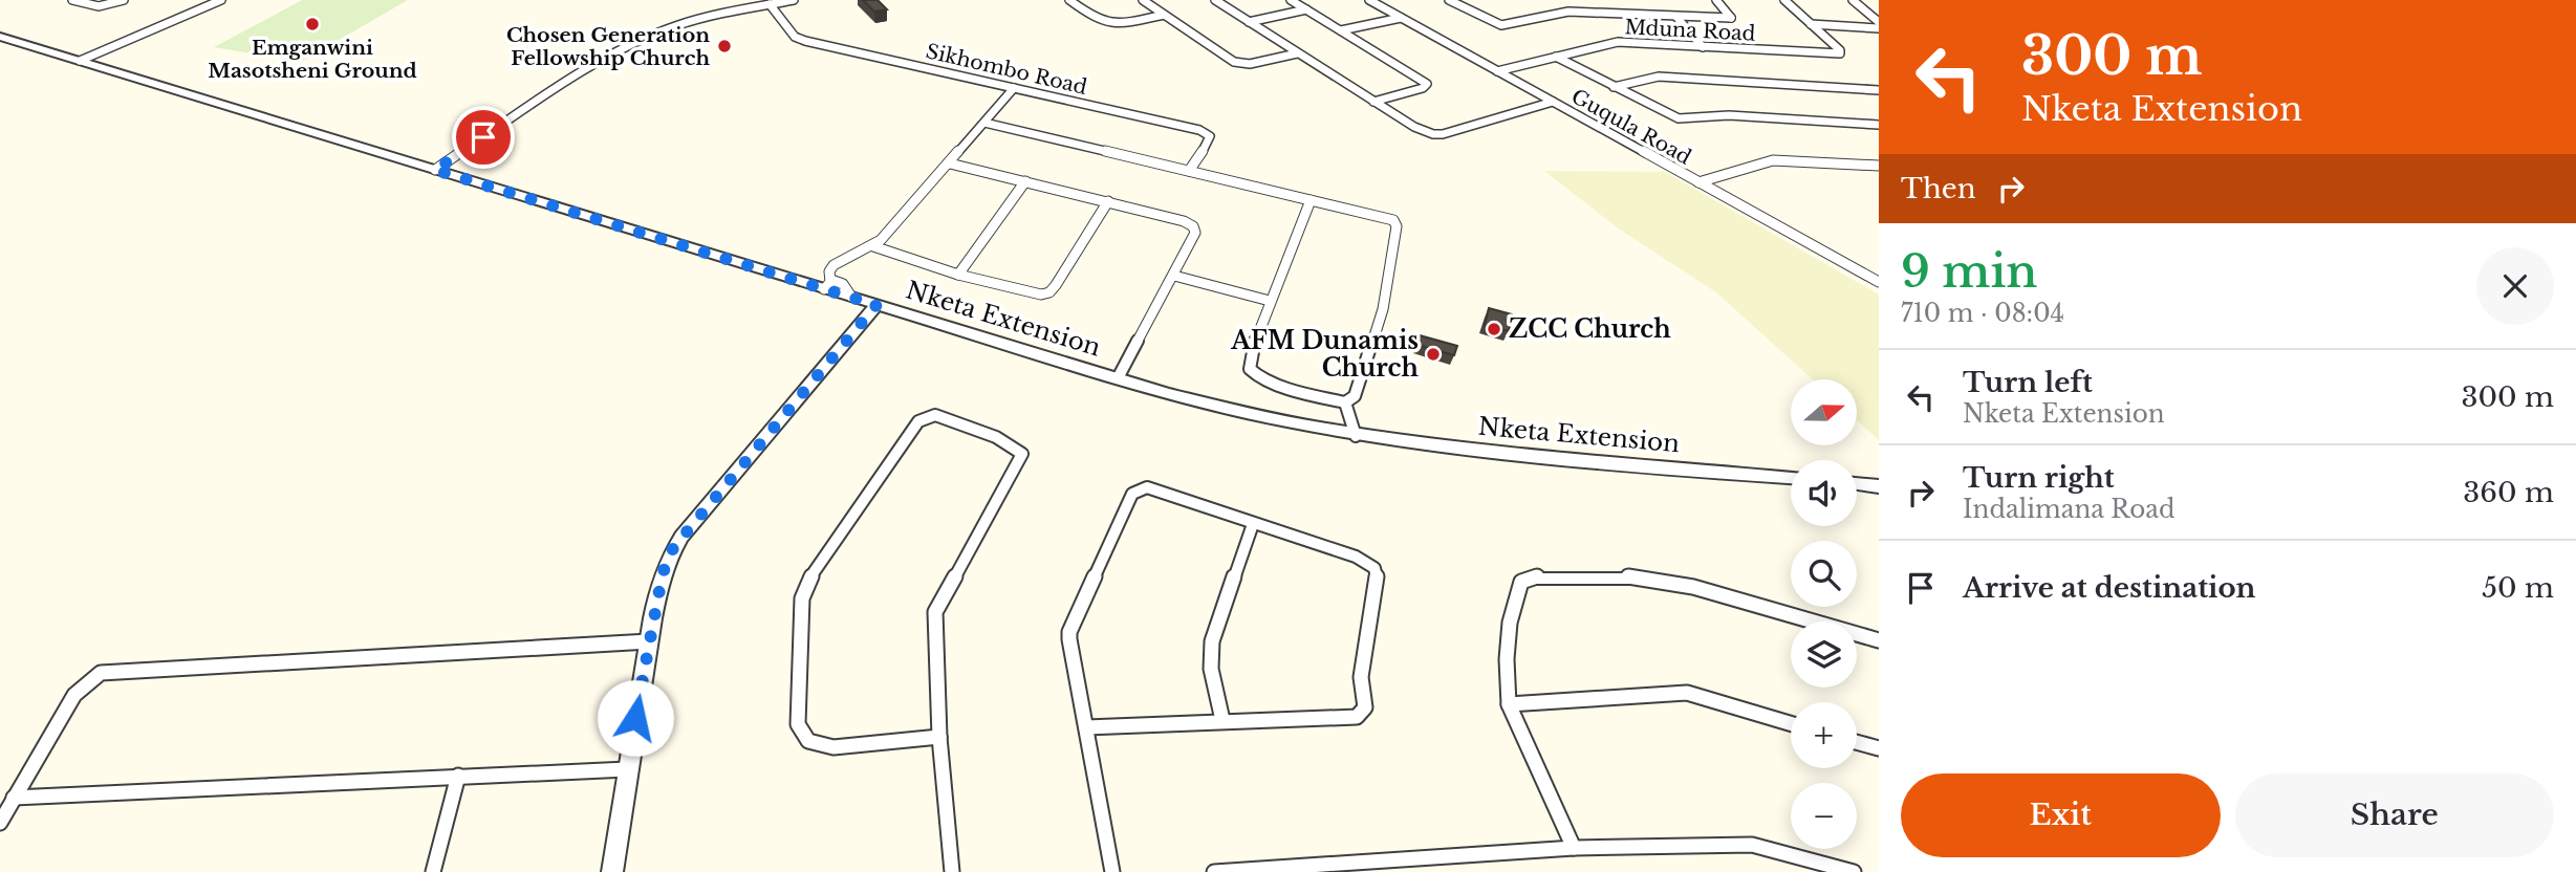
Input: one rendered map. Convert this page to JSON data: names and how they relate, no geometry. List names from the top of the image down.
{
  "streets": {
    "street": [
      "Mduna Road",
      "Sikhombo Road",
      "Guqula Road",
      "Nketa Extension"
    ]
  },
  "crossings": [
    ["Mduna Road", "Guqula Road"]
  ],
  "places": [
    "Emganwini Masotsheni Ground",
    "Chosen Generation Fellowship Church",
    "ZCC Church",
    "AFM Dunamis Church"
  ],
  "north": "right",
  "page": {
    "turn": ["300 m", "Nketa Extension"],
    "then": "Then",
    "heading": ["9 min", "710 m · 08:04"],
    "list": [
      {
        "name": "Turn left",
        "note": "Nketa Extension",
        "value": "300 m"
      },
      {
        "name": "Turn right",
        "note": "Indalimana Road",
        "value": "360 m"
      },
      {
        "name": "Arrive at destination",
        "value": "50 m"
      }
    ],
    "map_buttons": ["+", "−"],
    "buttons": ["Exit", "Share"]
  }
}
